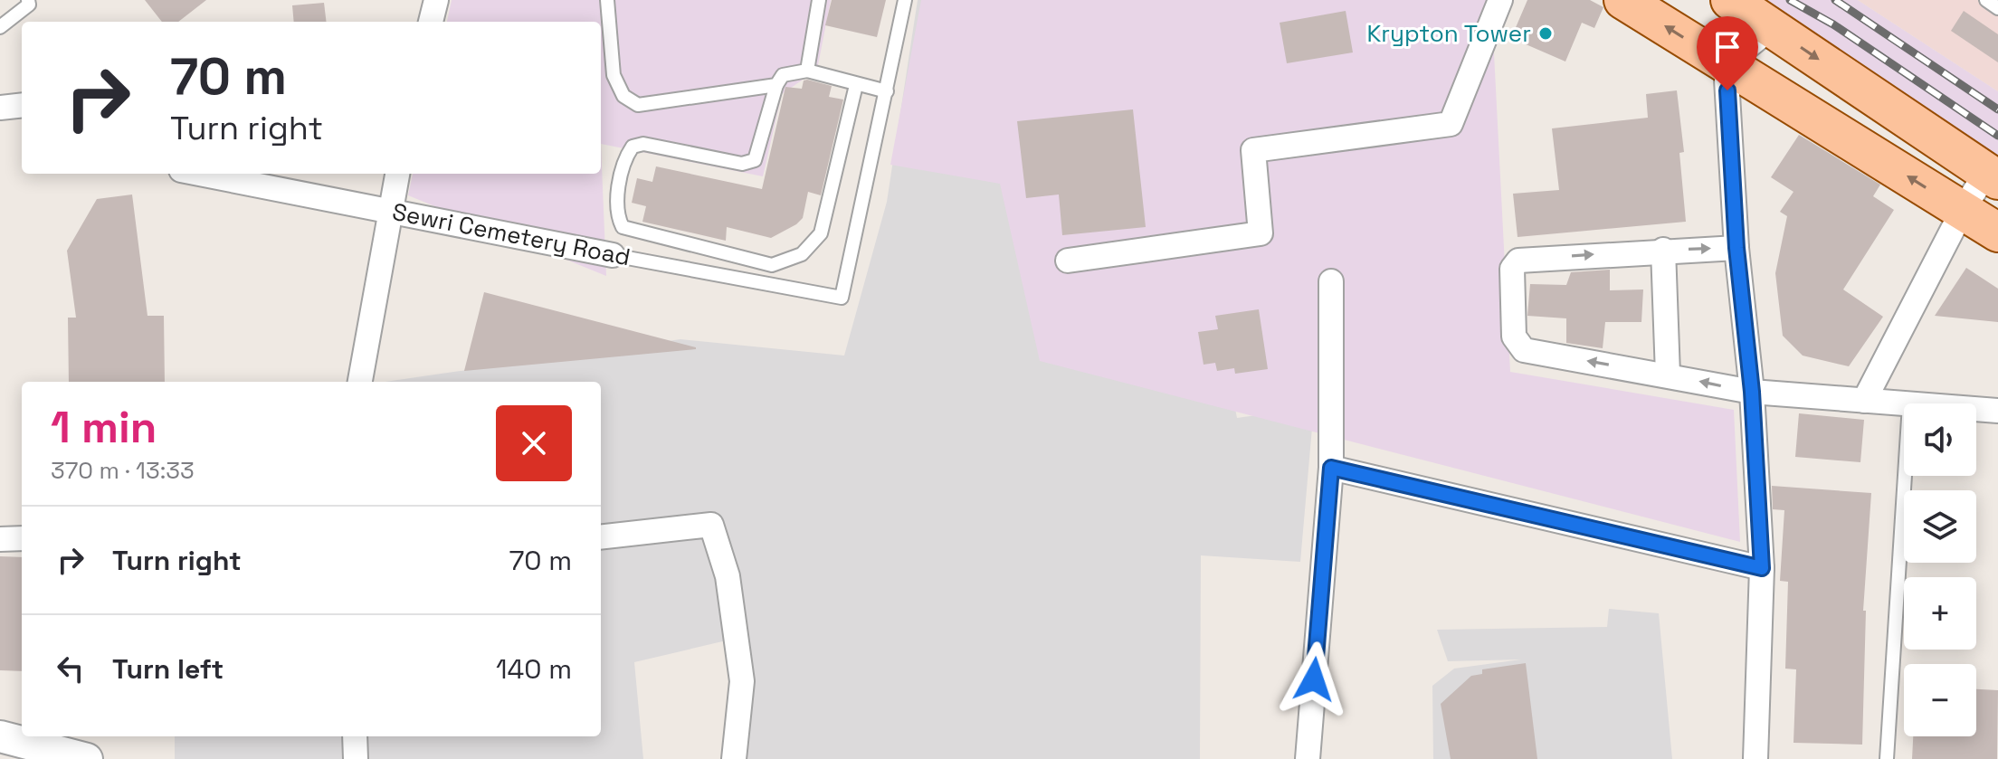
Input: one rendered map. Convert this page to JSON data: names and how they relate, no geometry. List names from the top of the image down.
{
  "streets": {
    "street": ["Sewri Cemetery Road"]
  },
  "places": ["Krypton Tower"],
  "page": {
    "turn": ["70 m", "Turn right"],
    "heading": ["1 min", "370 m · 13:33"],
    "map_buttons": ["+", "−"],
    "list": [
      {
        "name": "Turn right",
        "value": "70 m"
      },
      {
        "name": "Turn left",
        "value": "140 m"
      }
    ]
  }
}
